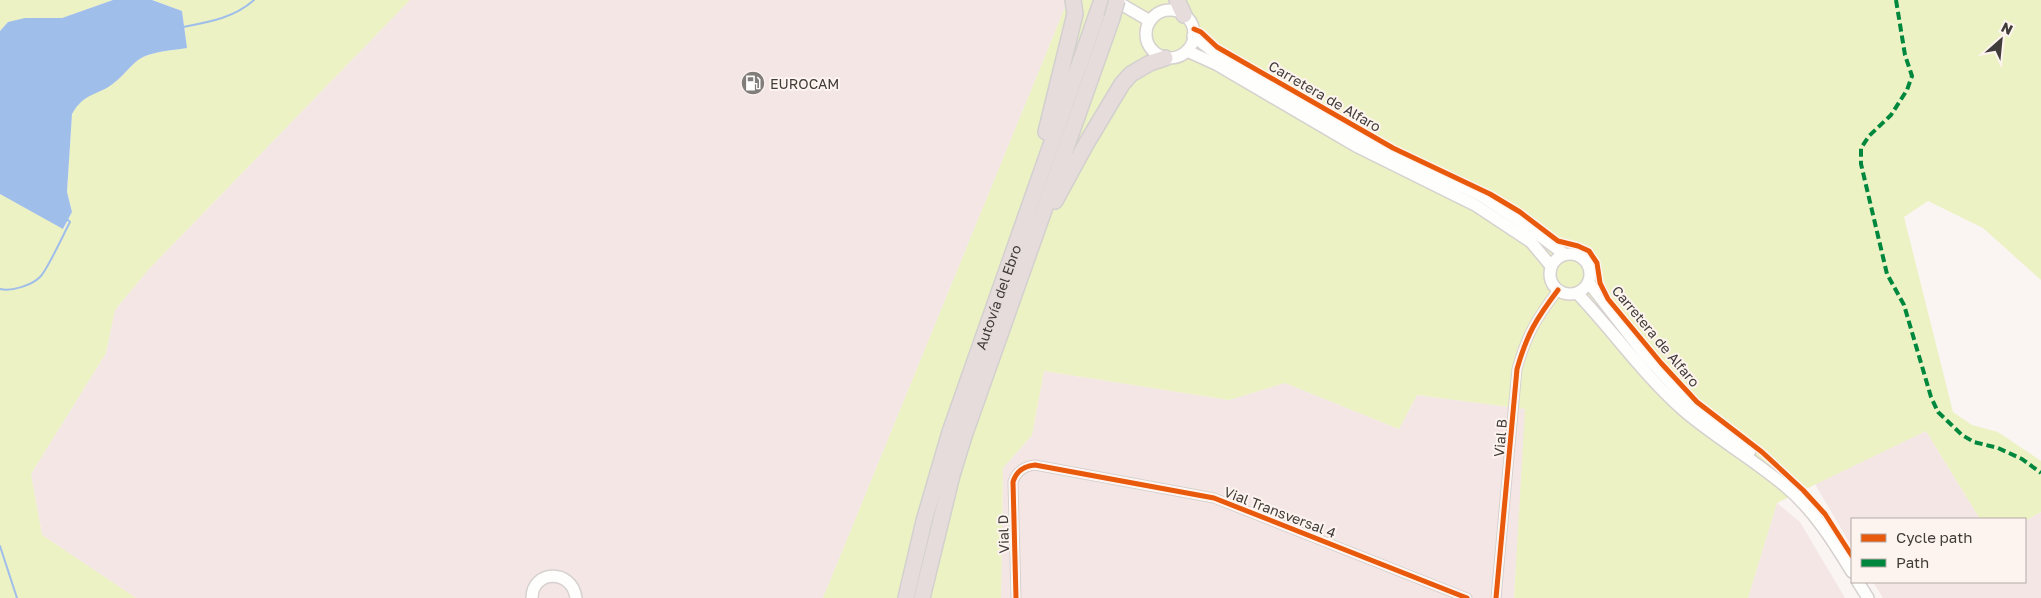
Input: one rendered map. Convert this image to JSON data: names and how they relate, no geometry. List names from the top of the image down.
{
  "streets": {
    "highway": ["Autovía del Ebro"],
    "main road": ["Carretera de Alfaro"],
    "street": ["Vial B", "Vial Transversal 4", "Vial D"]
  },
  "crossings": [
    ["Carretera de Alfaro", "Vial B"],
    ["Vial Transversal 4", "Vial D"]
  ],
  "places": {
    "fuel station": ["EUROCAM"]
  },
  "legend": ["Cycle path", "Path"],
  "north": "top right"
}
